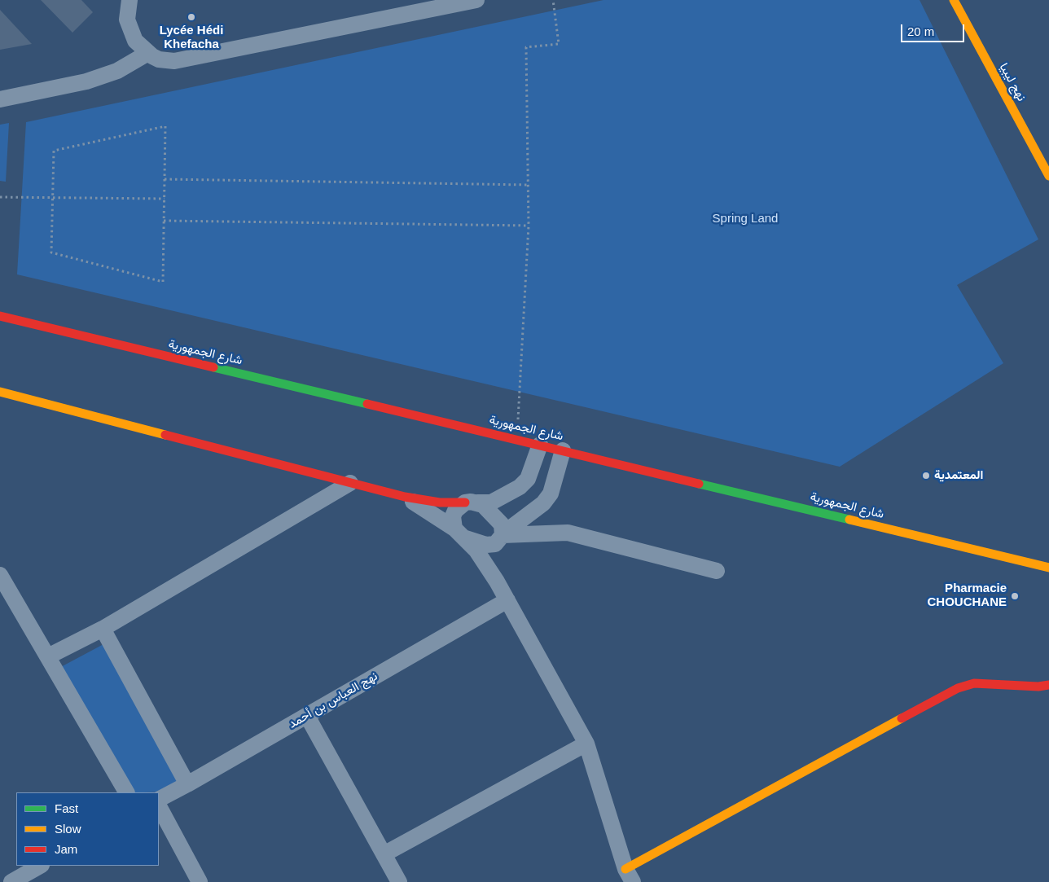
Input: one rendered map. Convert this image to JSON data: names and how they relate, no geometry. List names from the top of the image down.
{
  "streets": {
    "street": ["نهج ليبيا", "شارع الجمهورية", "نهج العباس بن أحمد"]
  },
  "parks": ["Spring Land"],
  "places": ["Lycée Hédi Khefacha", "المعتمدية", "Pharmacie CHOUCHANE"],
  "legend": ["Fast", "Slow", "Jam"],
  "scale_bar": "20 m"
}
